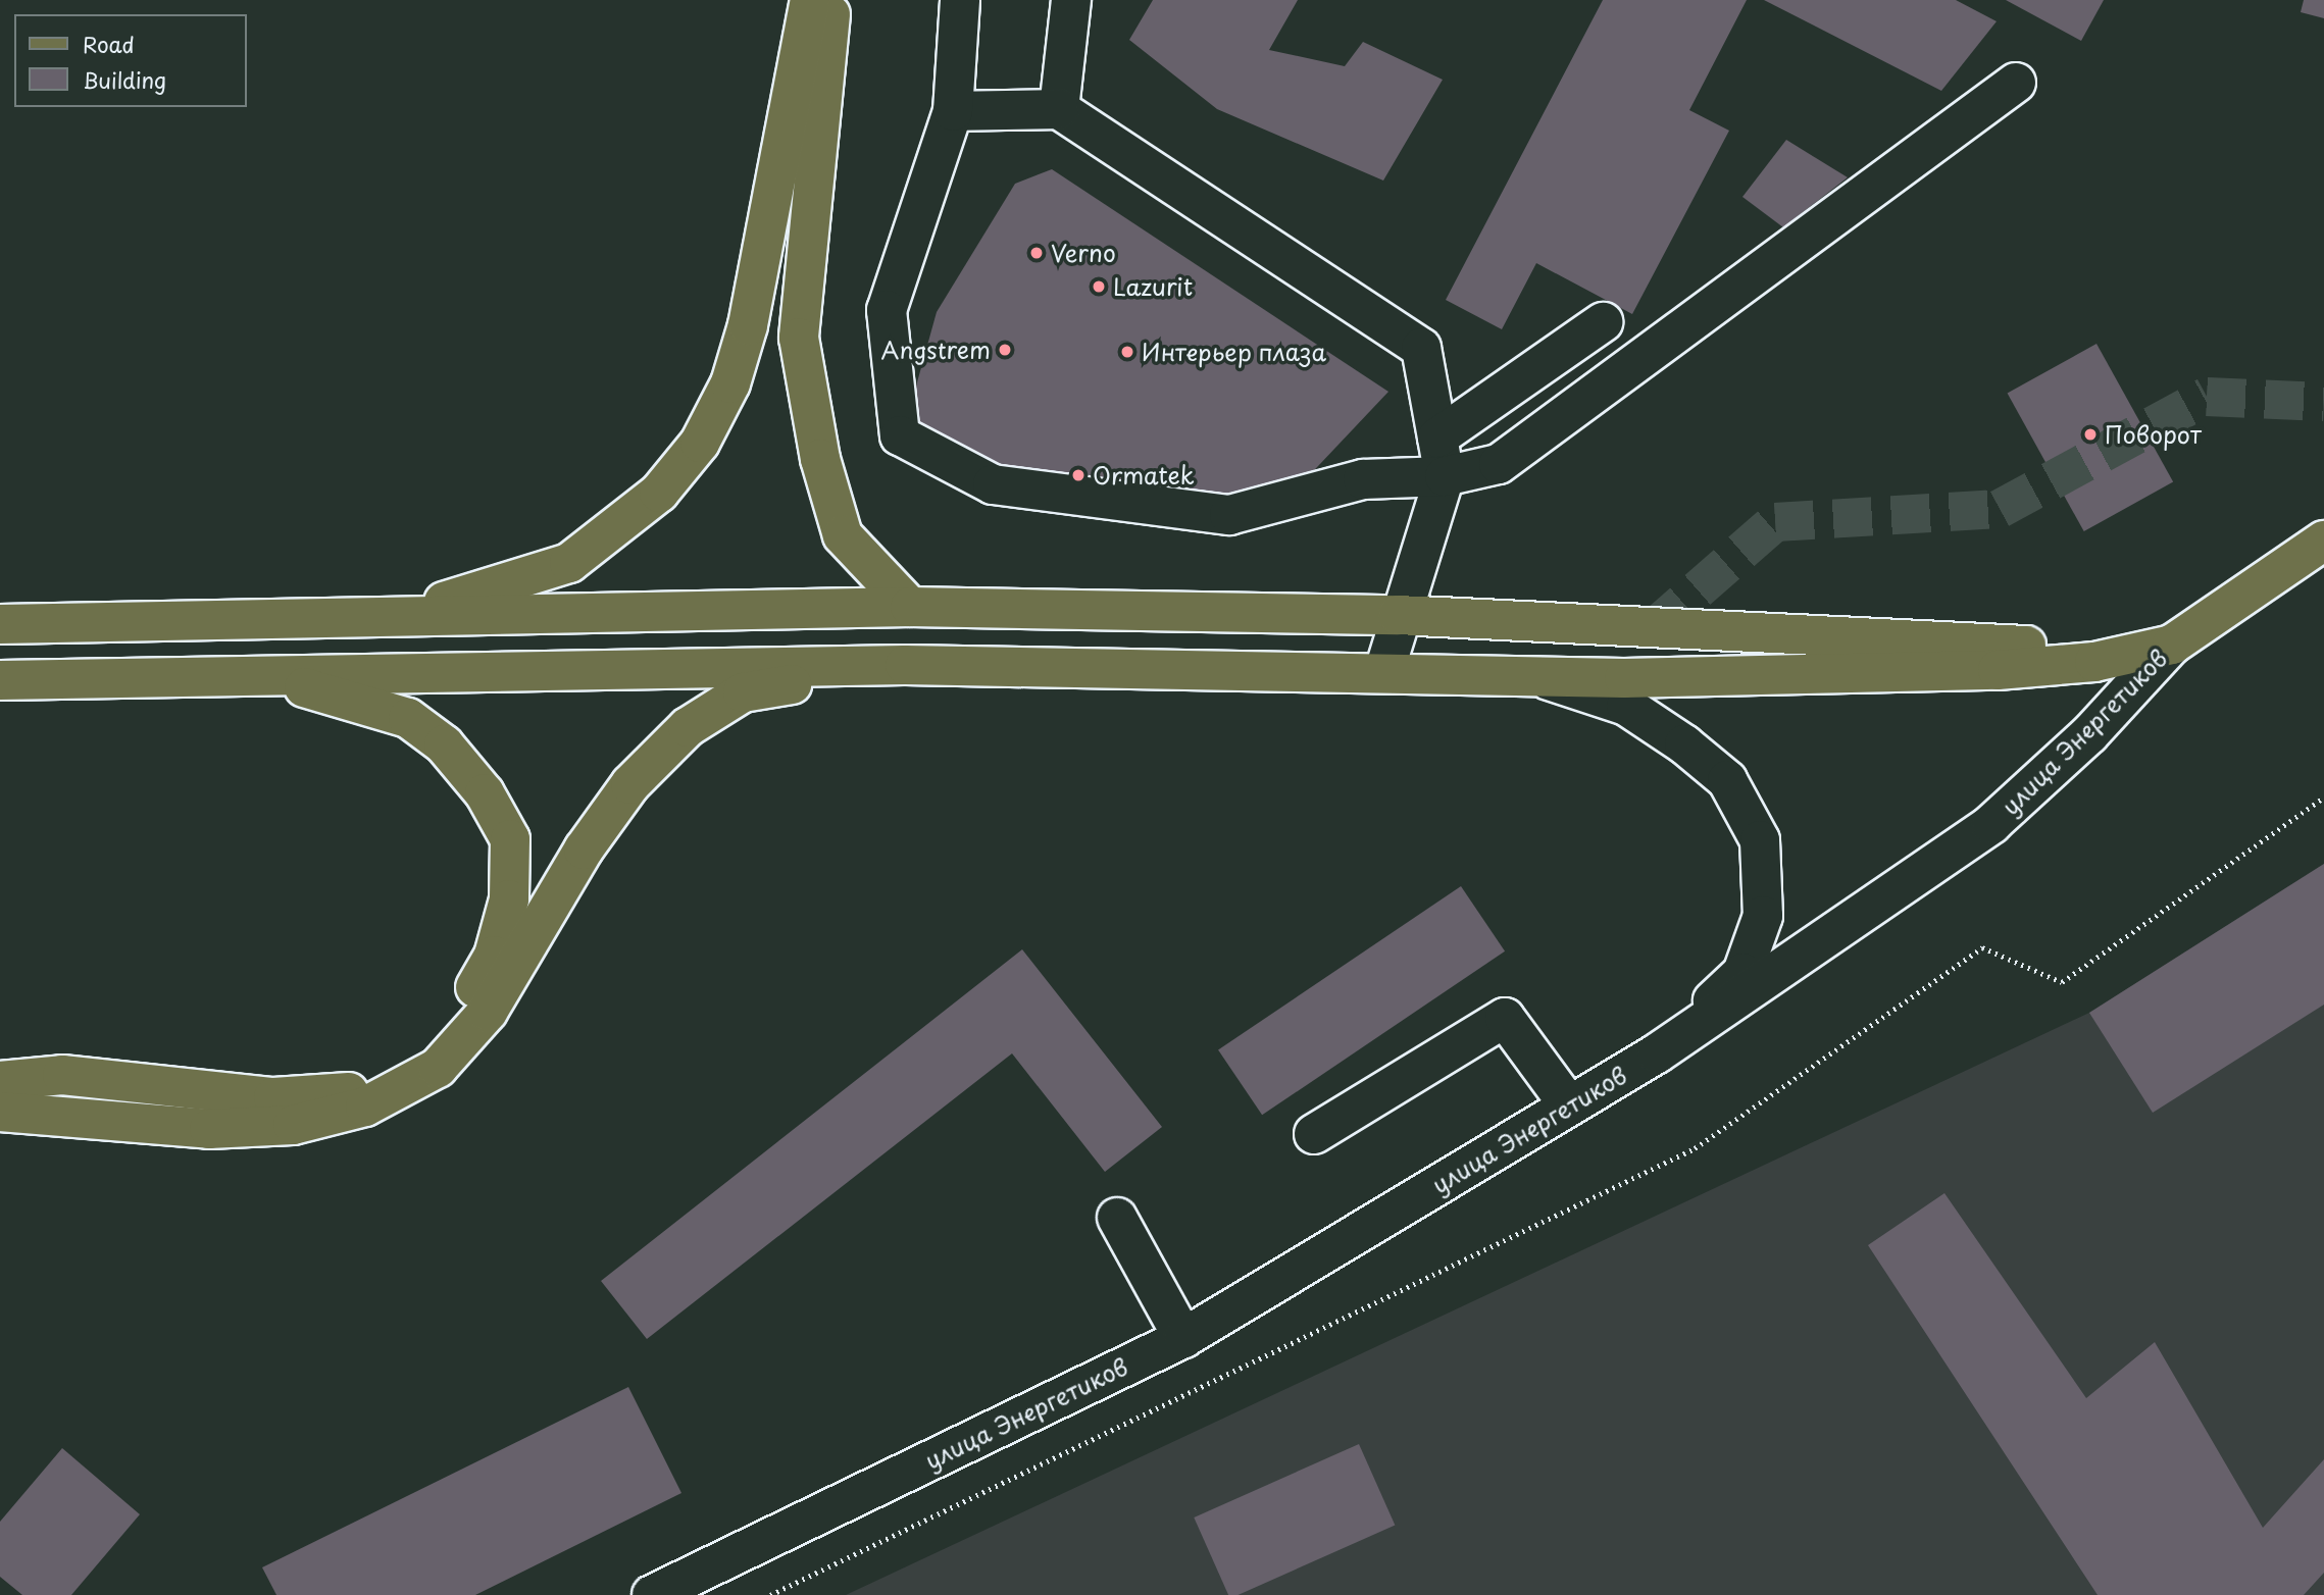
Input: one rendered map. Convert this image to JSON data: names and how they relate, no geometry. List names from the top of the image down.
{
  "streets": {
    "main road": ["улица Энергетиков"]
  },
  "places": [
    "Verno",
    "Lazurit",
    "Angstrem",
    "Интерьер плаза",
    "Поворот",
    "Ormatek"
  ],
  "legend": ["Road", "Building"]
}
